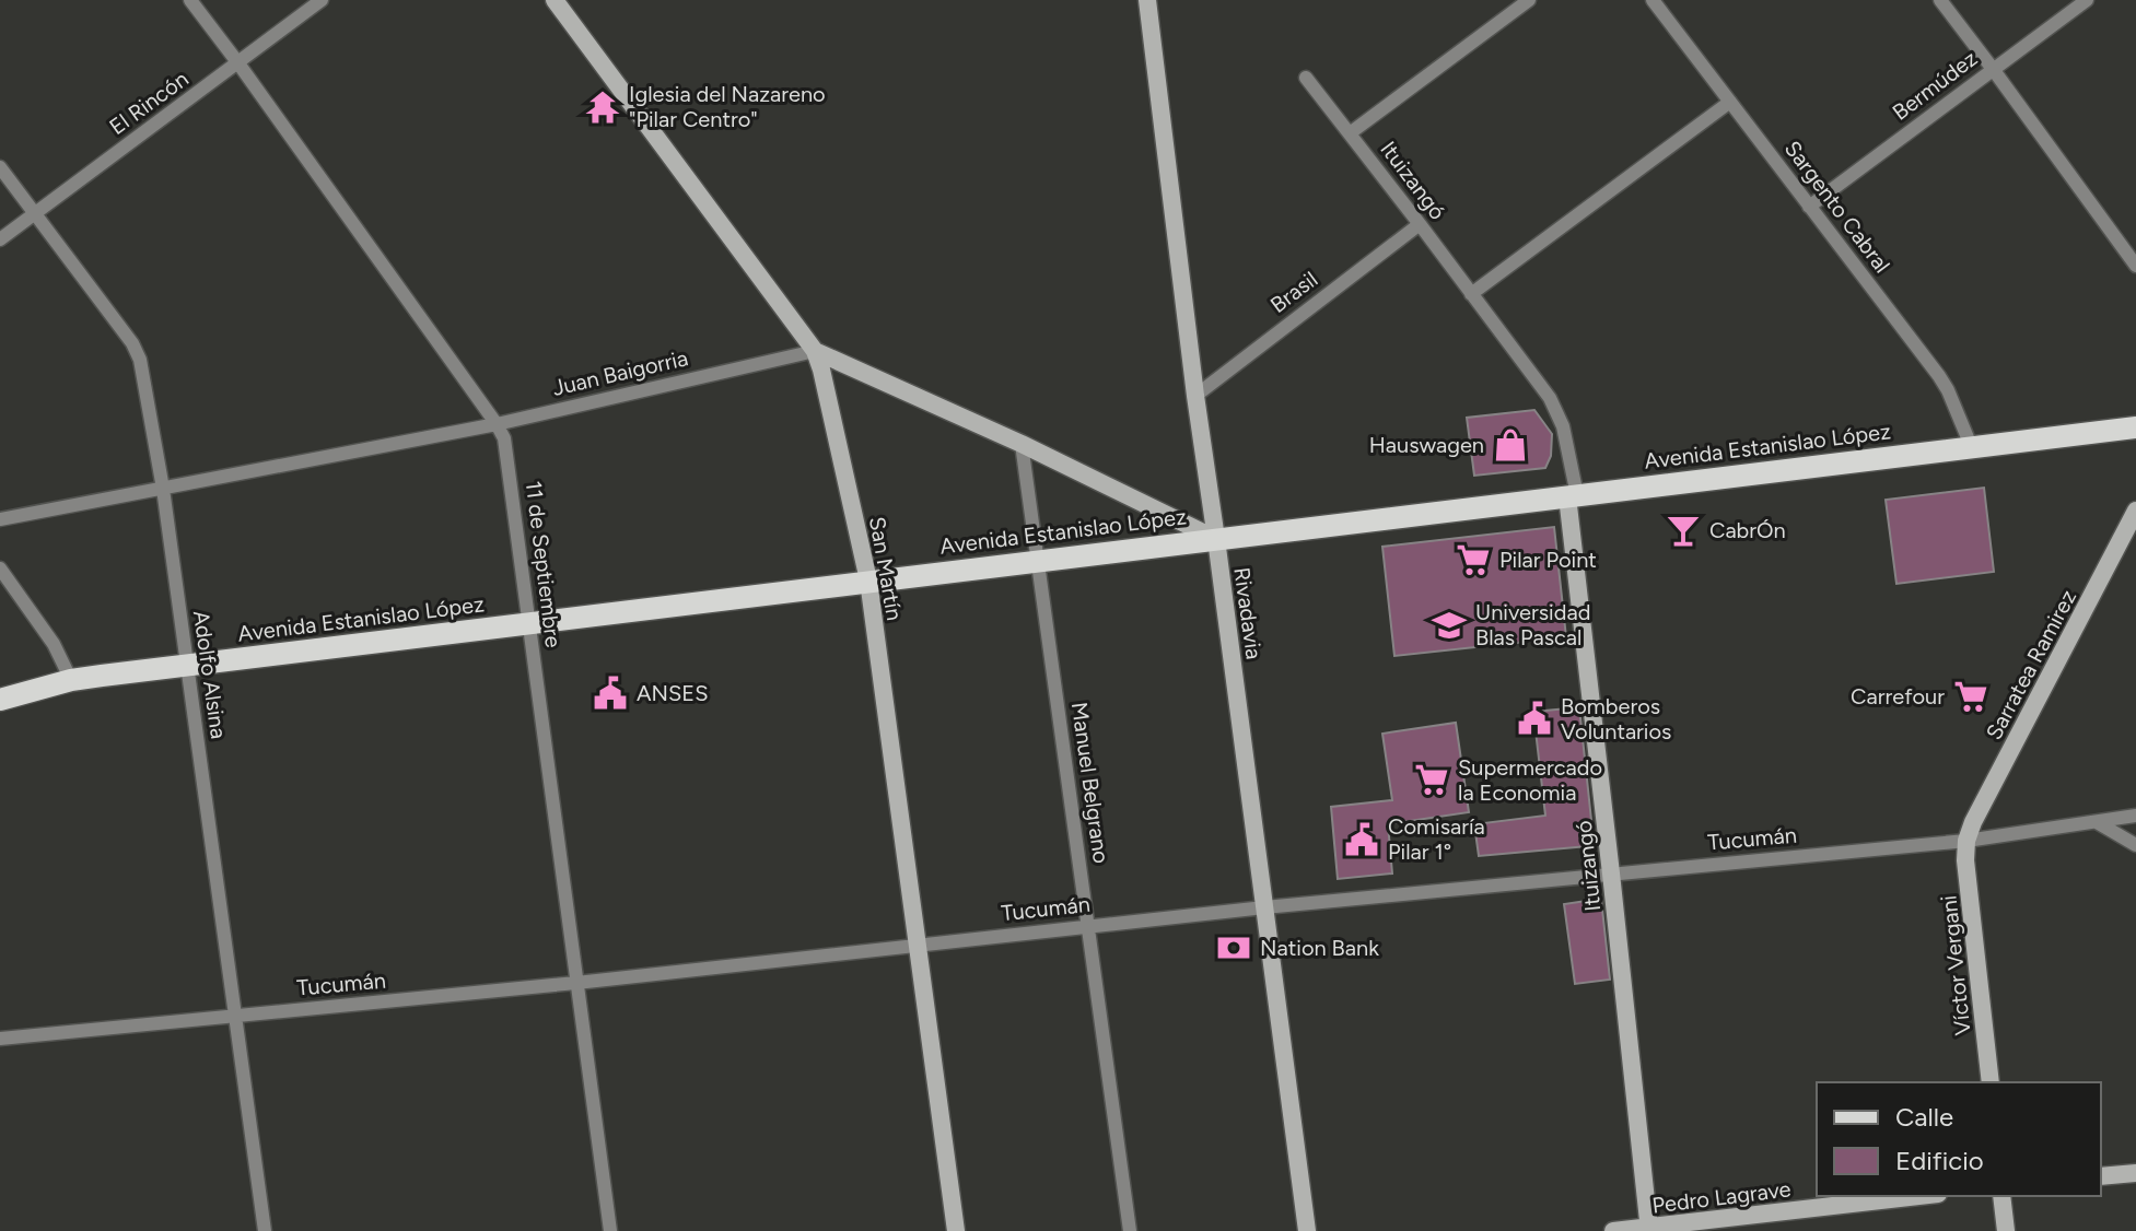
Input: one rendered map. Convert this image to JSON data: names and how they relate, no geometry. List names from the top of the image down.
{
  "streets": {
    "main road": ["Avenida Estanislao López"],
    "street": [
      "Bermúdez",
      "El Rincón",
      "Ituizangó",
      "Sargento Cabral",
      "Brasil",
      "Juan Baigorria",
      "11 de Septiembre",
      "San Martín",
      "Rivadavia",
      "Sarratea Ramirez",
      "Adolfo Alsina",
      "Manuel Belgrano",
      "Tucumán",
      "Víctor Vergani",
      "Pedro Lagrave"
    ]
  },
  "crossings": [
    ["Bermúdez", "Sargento Cabral"],
    ["El Rincón", "11 de Septiembre"],
    ["El Rincón", "Adolfo Alsina"],
    ["Ituizangó", "Brasil"],
    ["Ituizangó", "Avenida Estanislao López"],
    ["Ituizangó", "Tucumán"],
    ["Ituizangó", "Pedro Lagrave"],
    ["Sargento Cabral", "Avenida Estanislao López"],
    ["Brasil", "Rivadavia"],
    ["Juan Baigorria", "11 de Septiembre"],
    ["Juan Baigorria", "San Martín"],
    ["Juan Baigorria", "Adolfo Alsina"],
    ["Avenida Estanislao López", "11 de Septiembre"],
    ["Avenida Estanislao López", "San Martín"],
    ["Avenida Estanislao López", "Rivadavia"],
    ["Avenida Estanislao López", "Adolfo Alsina"],
    ["Avenida Estanislao López", "Manuel Belgrano"],
    ["11 de Septiembre", "Tucumán"],
    ["San Martín", "Tucumán"],
    ["Rivadavia", "Tucumán"],
    ["Sarratea Ramirez", "Tucumán"],
    ["Sarratea Ramirez", "Víctor Vergani"],
    ["Adolfo Alsina", "Tucumán"],
    ["Manuel Belgrano", "Tucumán"],
    ["Tucumán", "Víctor Vergani"]
  ],
  "places": {
    "temple": ["Iglesia del Nazareno \"Pilar Centro\""],
    "shop": ["Hauswagen"],
    "bar": ["CabrÓn"],
    "supermarket": ["Pilar Point", "Carrefour", "Supermercado la Economia"],
    "school or university": ["Universidad Blas Pascal"],
    "public building": ["ANSES", "Bomberos Voluntarios", "Comisaría Pilar 1°"],
    "bank": ["Nation Bank"]
  },
  "legend": ["Calle", "Edificio"]
}
